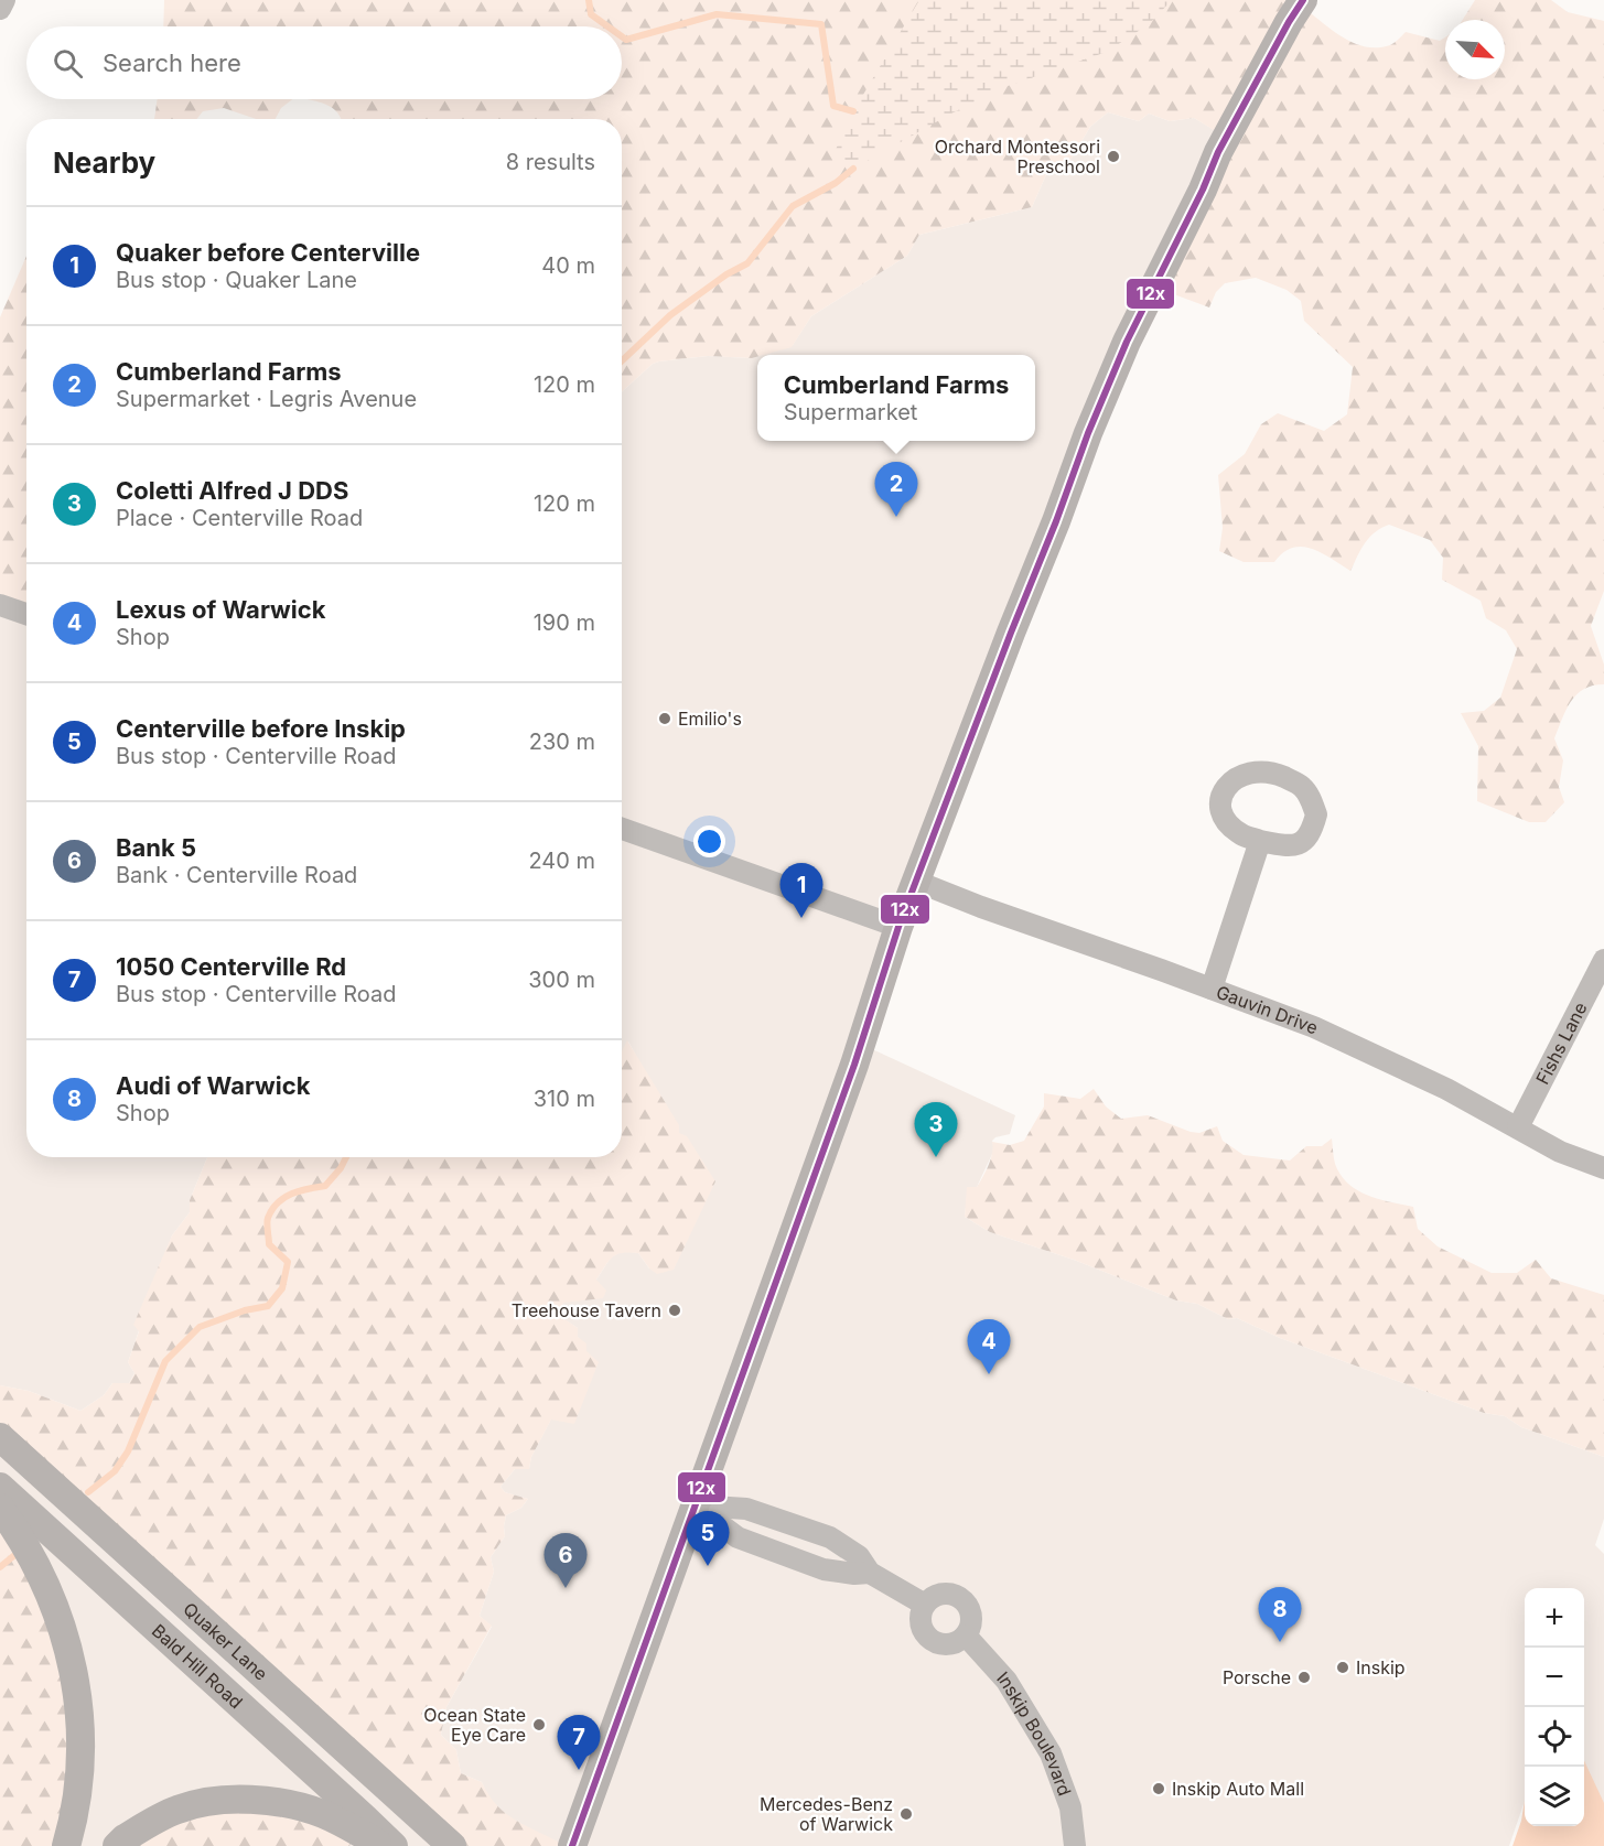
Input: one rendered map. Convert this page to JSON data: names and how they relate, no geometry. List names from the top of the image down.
{
  "streets": {
    "main road": ["Quaker Lane", "Bald Hill Road"],
    "street": ["Gauvin Drive", "Fishs Lane", "Inskip Boulevard"]
  },
  "crossings": [
    ["Gauvin Drive", "Fishs Lane"]
  ],
  "places": [
    "Orchard Montessori Preschool",
    "Emilio's",
    "Treehouse Tavern",
    "Inskip",
    "Porsche",
    "Ocean State Eye Care",
    "Inskip Auto Mall",
    "Mercedes-Benz of Warwick"
  ],
  "lines": ["transit line 12x"],
  "north": "bottom right",
  "page": {
    "search": "Search here",
    "heading": ["Nearby", "8 results"],
    "list": [
      {
        "mark": "1",
        "name": "Quaker before Centerville",
        "note": "Bus stop · Quaker Lane",
        "value": "40 m"
      },
      {
        "mark": "2",
        "name": "Cumberland Farms",
        "note": "Supermarket · Legris Avenue",
        "value": "120 m"
      },
      {
        "mark": "3",
        "name": "Coletti Alfred J DDS",
        "note": "Place · Centerville Road",
        "value": "120 m"
      },
      {
        "mark": "4",
        "name": "Lexus of Warwick",
        "note": "Shop",
        "value": "190 m"
      },
      {
        "mark": "5",
        "name": "Centerville before Inskip",
        "note": "Bus stop · Centerville Road",
        "value": "230 m"
      },
      {
        "mark": "6",
        "name": "Bank 5",
        "note": "Bank · Centerville Road",
        "value": "240 m"
      },
      {
        "mark": "7",
        "name": "1050 Centerville Rd",
        "note": "Bus stop · Centerville Road",
        "value": "300 m"
      },
      {
        "mark": "8",
        "name": "Audi of Warwick",
        "note": "Shop",
        "value": "310 m"
      }
    ],
    "popup": ["Cumberland Farms", "Supermarket"],
    "pins": [
      "2",
      "1",
      "3",
      "4",
      "5",
      "6",
      "8",
      "7"
    ],
    "map_buttons": ["+", "−"]
  }
}
